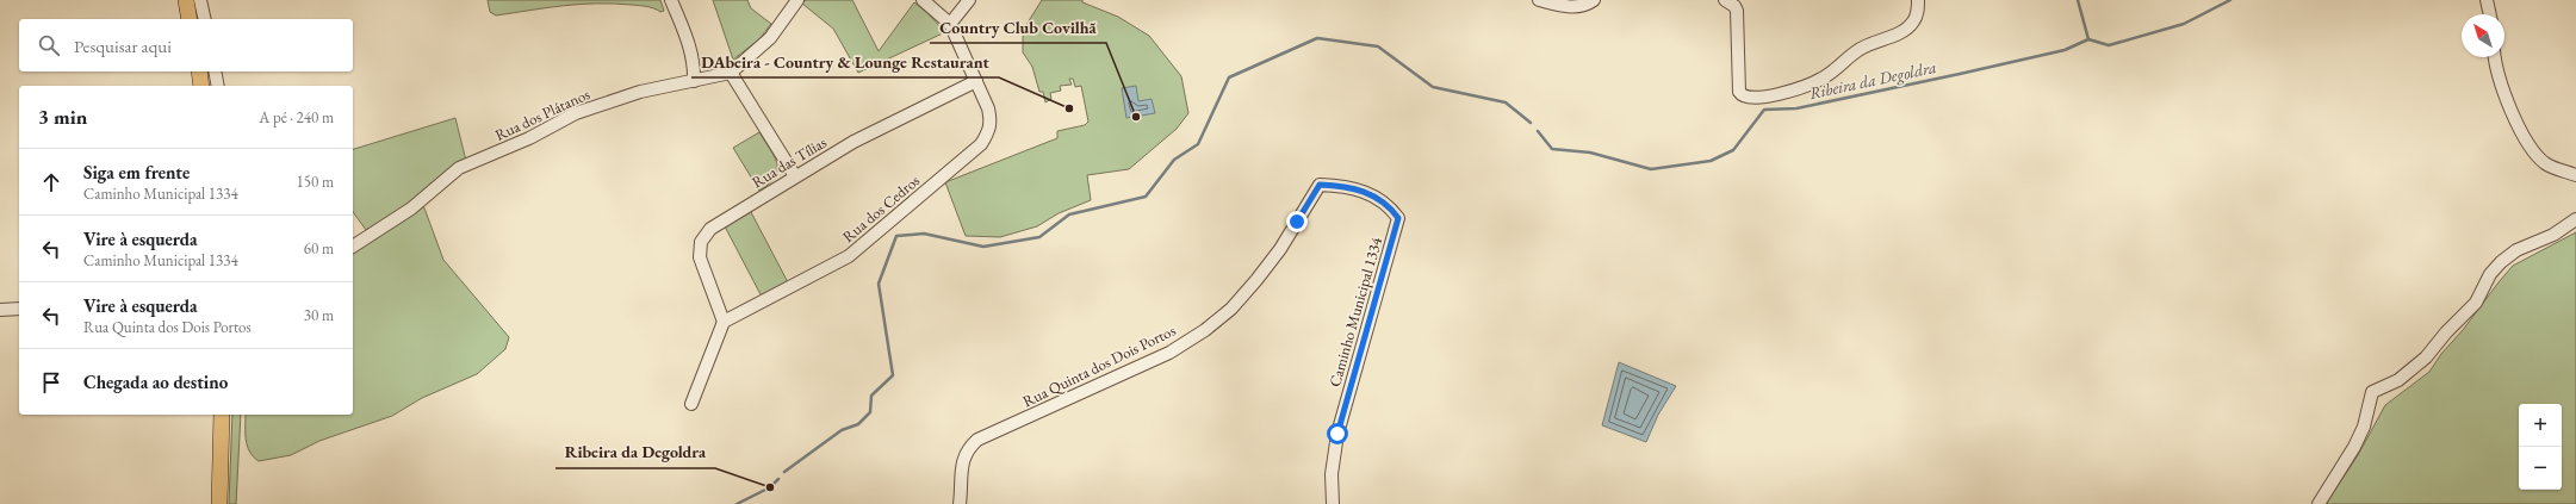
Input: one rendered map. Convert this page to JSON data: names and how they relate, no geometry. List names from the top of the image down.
{
  "streets": {
    "street": [
      "Rua dos Plátanos",
      "Rua das Tílias",
      "Rua dos Cedros",
      "Caminho Municipal 1334",
      "Rua Quinta dos Dois Portos"
    ]
  },
  "crossings": [
    ["Rua das Tílias", "Rua dos Cedros"],
    ["Caminho Municipal 1334", "Rua Quinta dos Dois Portos"]
  ],
  "water": ["Ribeira da Degoldra"],
  "places": ["DAbeira - Country & Lounge Restaurant", "Country Club Covilhã", "Ribeira da Degoldra"],
  "north": "top left",
  "page": {
    "search": "Pesquisar aqui",
    "heading": ["3 min", "A pé · 240 m"],
    "list": [
      ["Siga em frente", "Caminho Municipal 1334", "150 m"],
      ["Vire à esquerda", "Caminho Municipal 1334", "60 m"],
      ["Vire à esquerda", "Rua Quinta dos Dois Portos", "30 m"],
      "Chegada ao destino"
    ],
    "map_buttons": ["+", "−"]
  }
}
